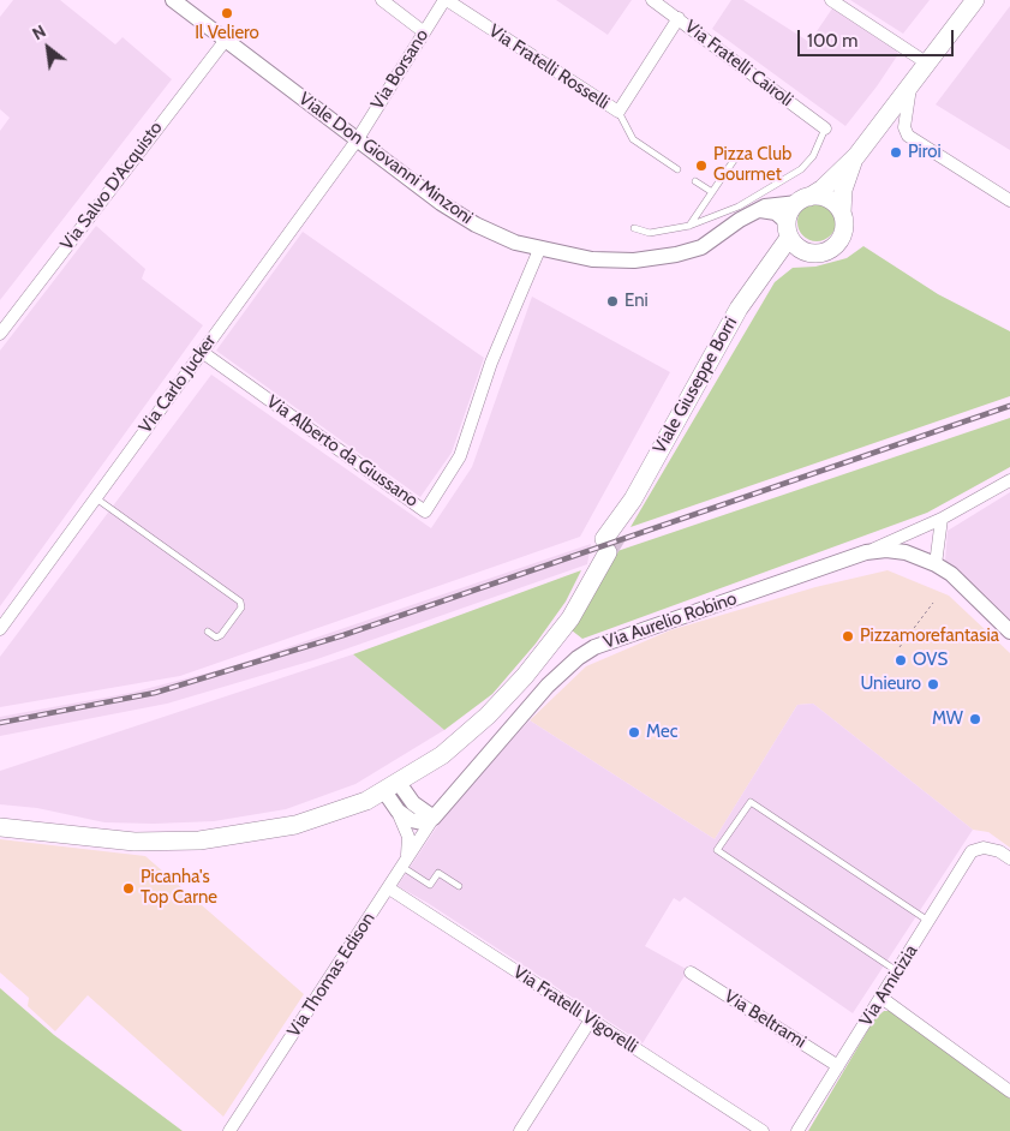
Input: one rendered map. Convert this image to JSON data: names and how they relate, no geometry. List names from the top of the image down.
{
  "streets": {
    "main road": ["Viale Don Giovanni Minzoni", "Viale Giuseppe Borri"],
    "street": [
      "Via Fratelli Cairoli",
      "Via Fratelli Rosselli",
      "Via Borsano",
      "Via Salvo D'Acquisto",
      "Via Carlo Jucker",
      "Via Alberto da Giussano",
      "Via Aurelio Robino",
      "Via Thomas Edison",
      "Via Amicizia",
      "Via Fratelli Vigorelli",
      "Via Beltrami"
    ]
  },
  "crossings": [
    ["Via Fratelli Cairoli", "Via Fratelli Rosselli"],
    ["Via Fratelli Rosselli", "Via Borsano"],
    ["Via Borsano", "Viale Don Giovanni Minzoni"],
    ["Via Borsano", "Via Carlo Jucker"],
    ["Viale Don Giovanni Minzoni", "Via Salvo D'Acquisto"],
    ["Viale Don Giovanni Minzoni", "Via Carlo Jucker"],
    ["Viale Don Giovanni Minzoni", "Viale Giuseppe Borri"],
    ["Viale Don Giovanni Minzoni", "Via Alberto da Giussano"],
    ["Via Carlo Jucker", "Via Alberto da Giussano"],
    ["Via Aurelio Robino", "Via Thomas Edison"],
    ["Via Thomas Edison", "Via Fratelli Vigorelli"],
    ["Via Amicizia", "Via Beltrami"]
  ],
  "places": [
    "Il Veliero",
    "Piroi",
    "Pizza Club Gourmet",
    "Eni",
    "Pizzamorefantasia",
    "OVS",
    "Unieuro",
    "MW",
    "Mec",
    "Picanha's Top Carne"
  ],
  "scale_bar": "100 m",
  "north": "top left"
}
